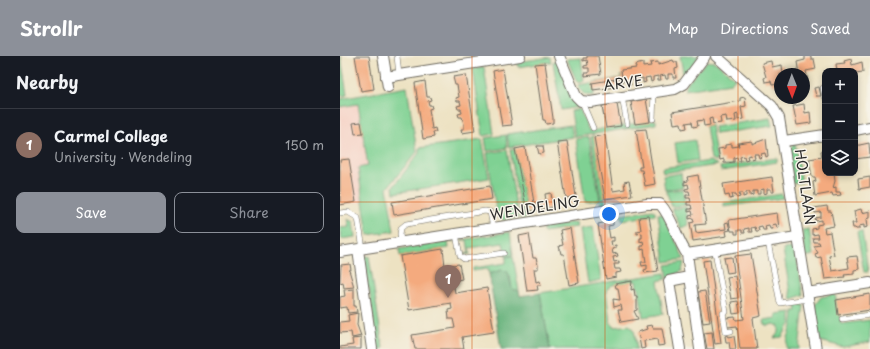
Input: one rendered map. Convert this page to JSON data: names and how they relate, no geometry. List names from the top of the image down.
{
  "streets": {
    "street": ["ARVE", "HOLTLAAN", "WENDELING"]
  },
  "north": "bottom",
  "page": {
    "header": "Strollr",
    "nav": ["Map", "Directions", "Saved"],
    "heading": "Nearby",
    "map_buttons": ["+", "−"],
    "list": [
      {
        "mark": "1",
        "name": "Carmel College",
        "note": "University · Wendeling",
        "value": "150 m"
      }
    ],
    "buttons": ["Save", "Share"],
    "pins": "1"
  }
}
